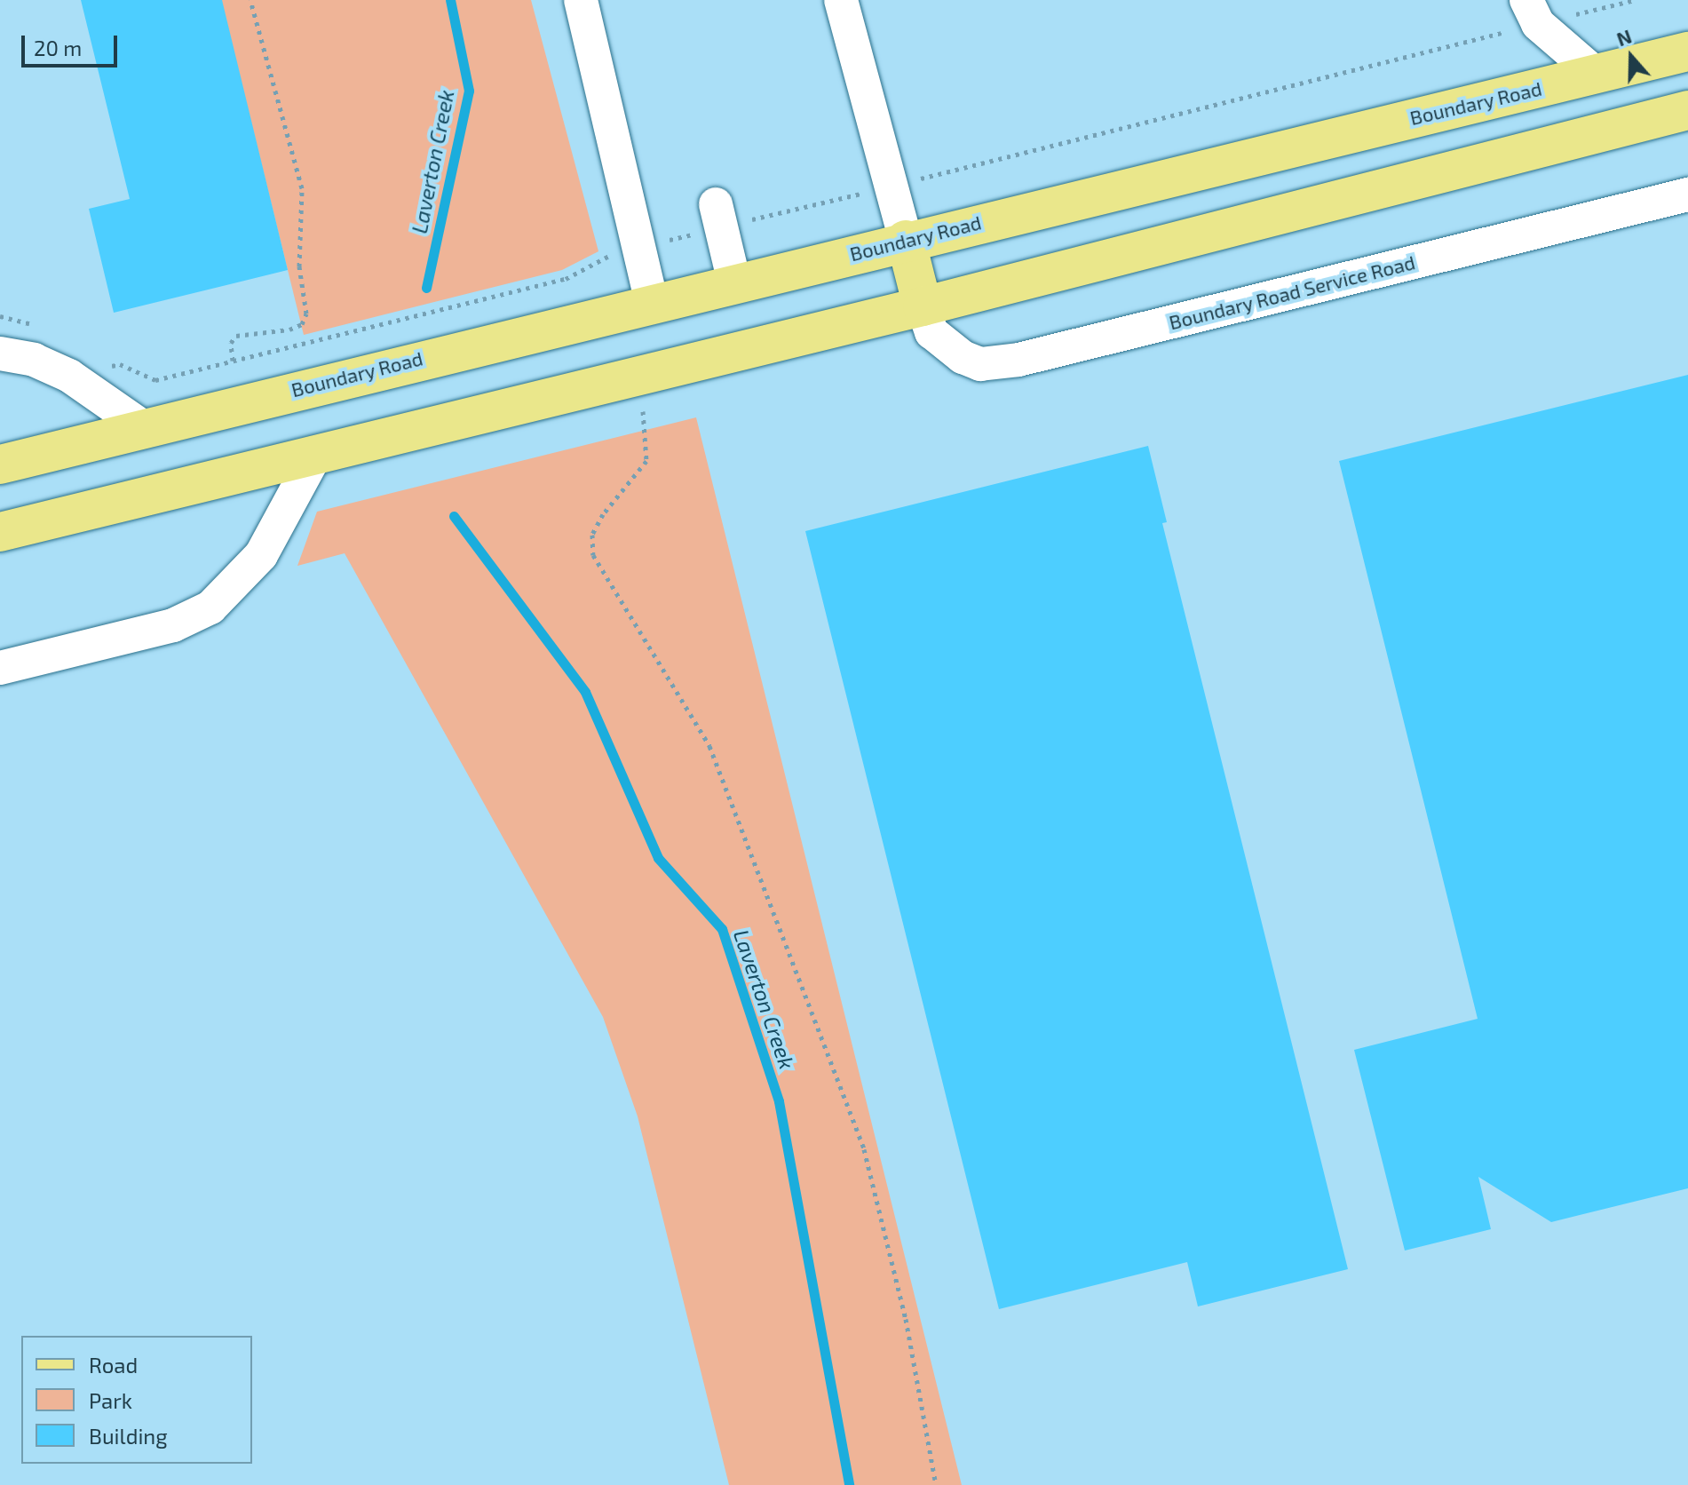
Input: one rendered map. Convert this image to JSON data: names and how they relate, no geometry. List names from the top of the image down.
{
  "streets": {
    "main road": ["Boundary Road"],
    "street": ["Boundary Road Service Road"]
  },
  "water": ["Laverton Creek"],
  "legend": ["Road", "Park", "Building"],
  "scale_bar": "20 m",
  "north": "top"
}
